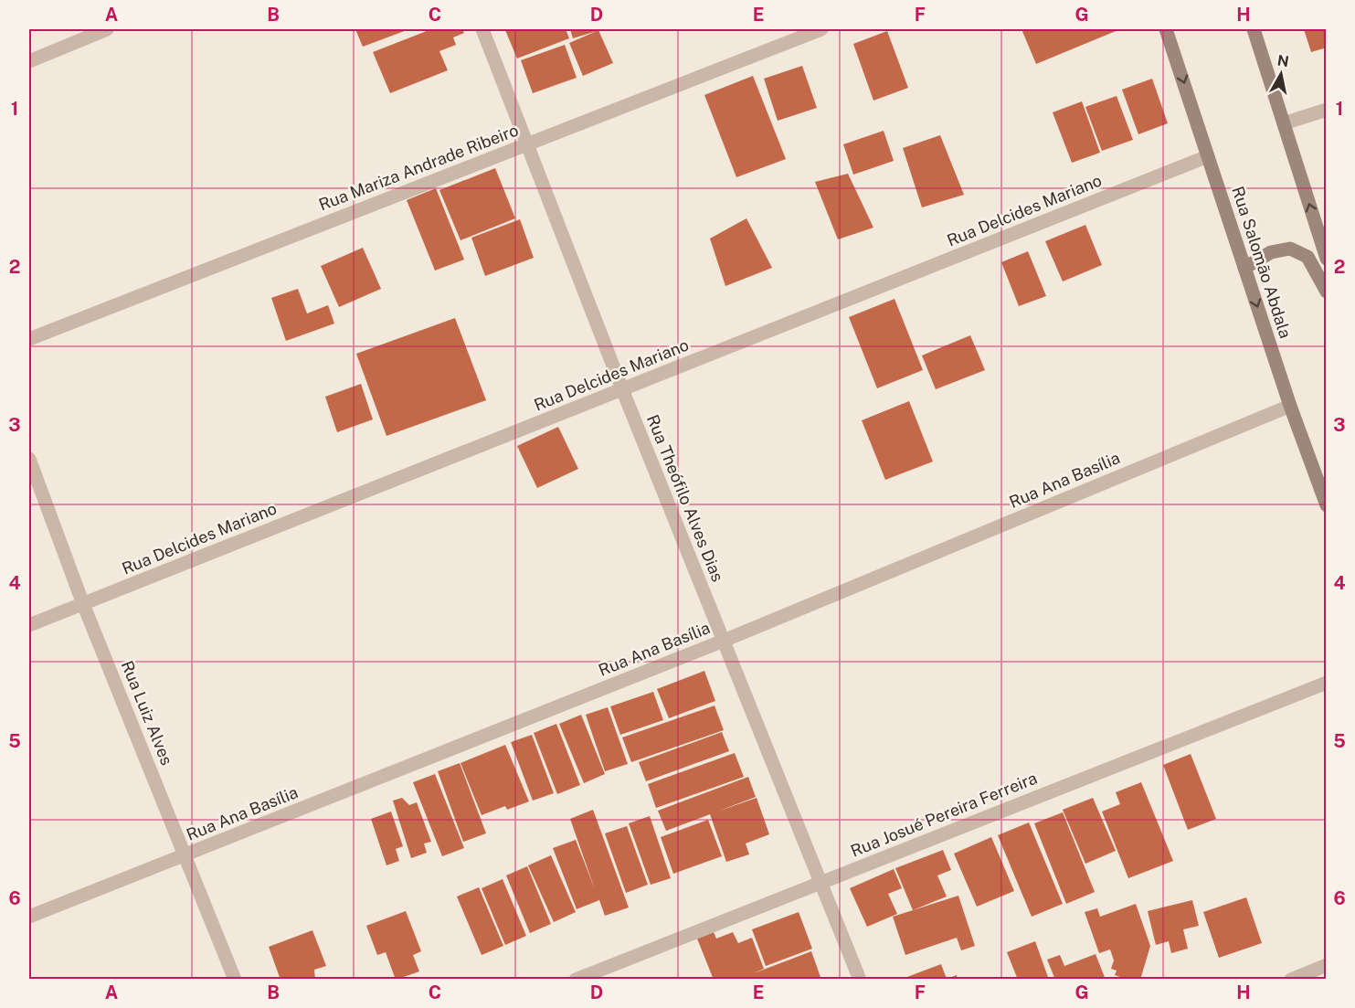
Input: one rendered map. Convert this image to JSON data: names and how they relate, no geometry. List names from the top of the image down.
{
  "streets": {
    "street": [
      "Rua Mariza Andrade Ribeiro",
      "Rua Delcides Mariano",
      "Rua Salomão Abdala",
      "Rua Ana Basília",
      "Rua Theófilo Alves Dias",
      "Rua Luiz Alves",
      "Rua Josué Pereira Ferreira"
    ]
  },
  "crossings": [
    ["Rua Mariza Andrade Ribeiro", "Rua Theófilo Alves Dias"],
    ["Rua Delcides Mariano", "Rua Salomão Abdala"],
    ["Rua Delcides Mariano", "Rua Theófilo Alves Dias"],
    ["Rua Delcides Mariano", "Rua Luiz Alves"],
    ["Rua Salomão Abdala", "Rua Ana Basília"],
    ["Rua Ana Basília", "Rua Theófilo Alves Dias"],
    ["Rua Ana Basília", "Rua Luiz Alves"],
    ["Rua Theófilo Alves Dias", "Rua Josué Pereira Ferreira"]
  ],
  "north": "top",
  "grid": {
    "columns": [
      "A",
      "B",
      "C",
      "D",
      "E",
      "F",
      "G",
      "H"
    ],
    "rows": [
      "1",
      "2",
      "3",
      "4",
      "5",
      "6"
    ]
  }
}
